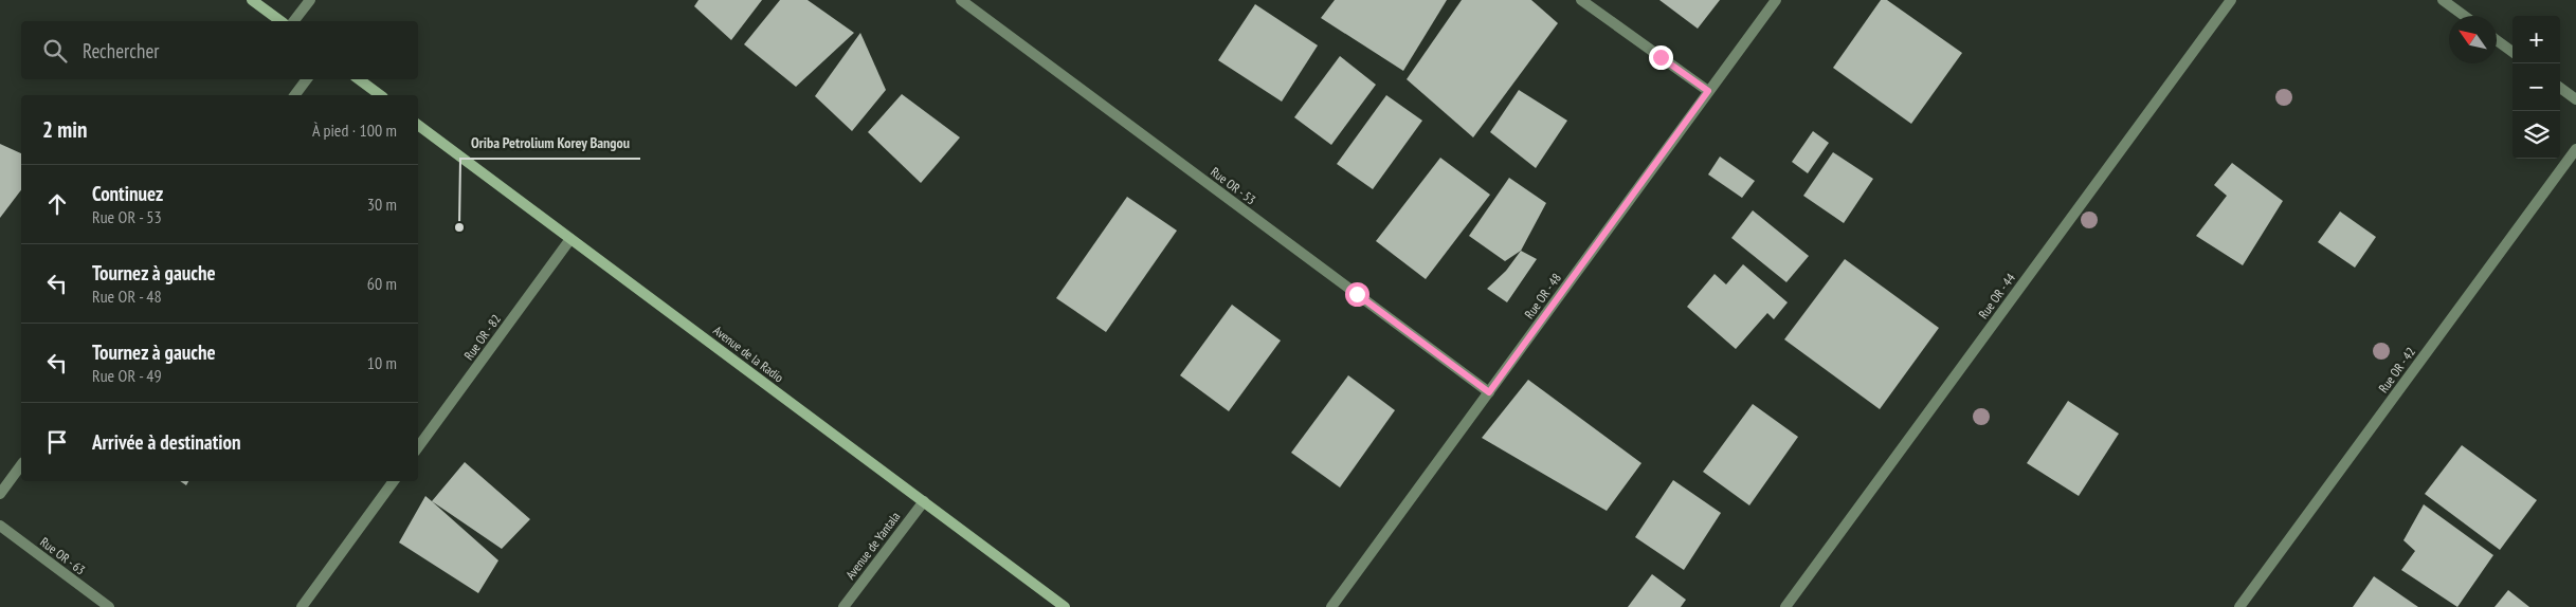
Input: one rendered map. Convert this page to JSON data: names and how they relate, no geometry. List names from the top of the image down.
{
  "streets": {
    "street": [
      "Rue OR - 53",
      "Rue OR - 48",
      "Rue OR - 44",
      "Rue OR - 82",
      "Avenue de la Radio",
      "Rue OR - 42",
      "Avenue de Yantala",
      "Rue OR - 63"
    ]
  },
  "crossings": [
    ["Rue OR - 53", "Rue OR - 48"],
    ["Rue OR - 82", "Avenue de la Radio"],
    ["Avenue de la Radio", "Avenue de Yantala"]
  ],
  "places": ["Oriba Petrolium Korey Bangou"],
  "north": "top left",
  "page": {
    "map_buttons": ["+", "−"],
    "search": "Rechercher",
    "heading": ["2 min", "À pied · 100 m"],
    "list": [
      ["Continuez", "Rue OR - 53", "30 m"],
      ["Tournez à gauche", "Rue OR - 48", "60 m"],
      ["Tournez à gauche", "Rue OR - 49", "10 m"],
      "Arrivée à destination"
    ]
  }
}
